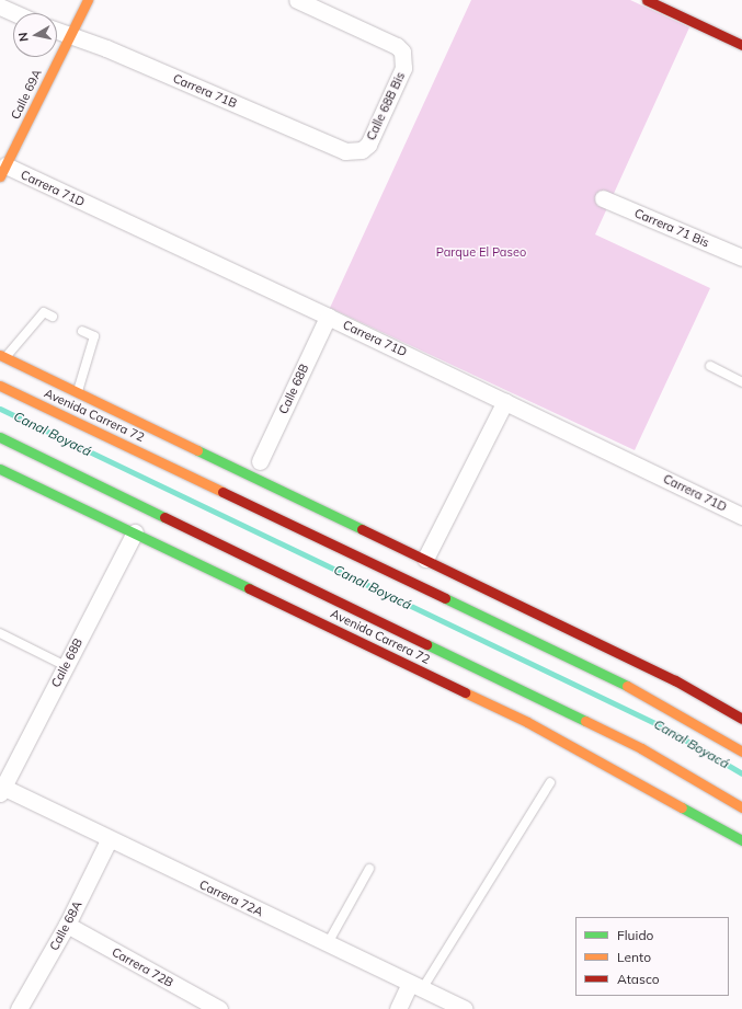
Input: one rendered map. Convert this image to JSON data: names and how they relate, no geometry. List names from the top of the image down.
{
  "streets": {
    "main road": ["Calle 69A", "Avenida Carrera 72"],
    "street": [
      "Carrera 71B",
      "Calle 68B Bis",
      "Carrera 71D",
      "Carrera 71 Bis",
      "Calle 68B",
      "Carrera 72A",
      "Calle 68A",
      "Carrera 72B"
    ]
  },
  "crossings": [
    ["Carrera 71B", "Calle 69A"],
    ["Carrera 71B", "Calle 68B Bis"],
    ["Calle 69A", "Carrera 71D"],
    ["Carrera 71D", "Calle 68B"],
    ["Calle 68B", "Avenida Carrera 72"],
    ["Calle 68B", "Carrera 72A"],
    ["Carrera 72A", "Calle 68A"],
    ["Calle 68A", "Carrera 72B"]
  ],
  "water": ["Canal Boyacá"],
  "parks": ["Parque El Paseo"],
  "legend": ["Fluido", "Lento", "Atasco"],
  "north": "left"
}
